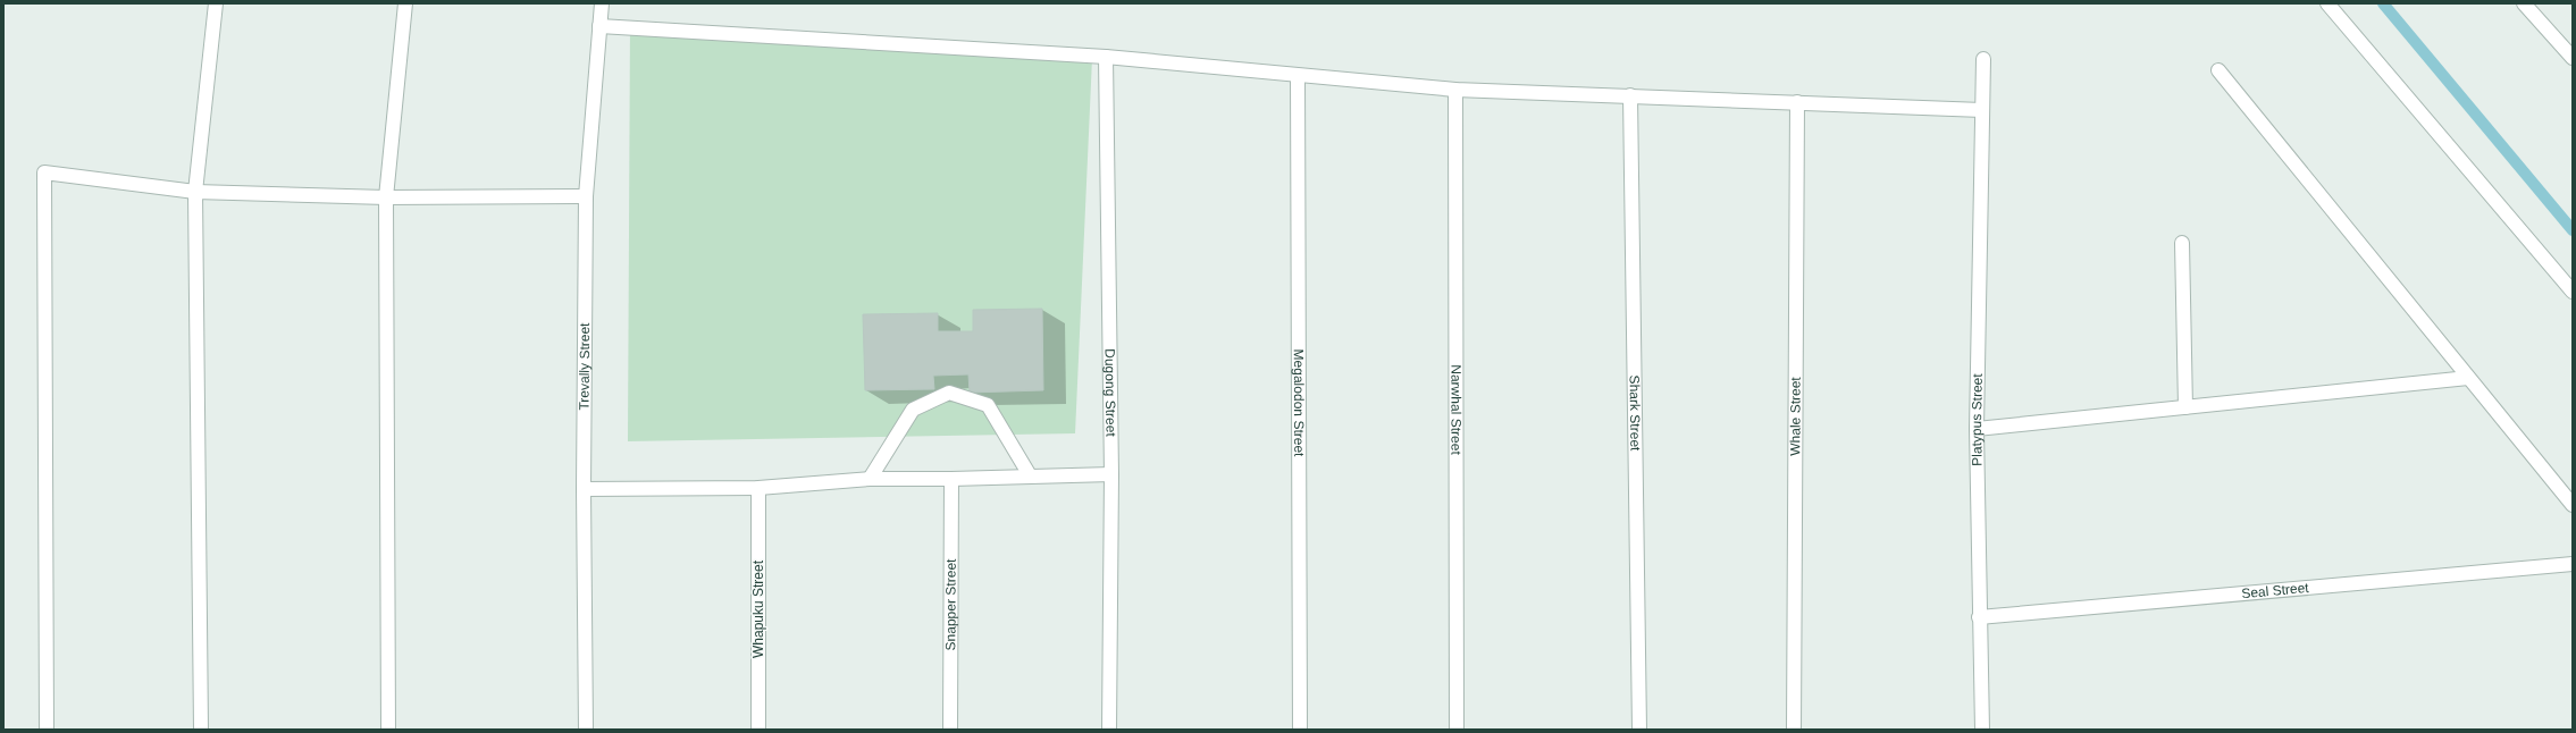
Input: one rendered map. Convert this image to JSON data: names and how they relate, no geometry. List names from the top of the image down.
{
  "streets": {
    "street": [
      "Trevally Street",
      "Dugong Street",
      "Megalodon Street",
      "Narwhal Street",
      "Shark Street",
      "Whale Street",
      "Platypus Street",
      "Seal Street",
      "Snapper Street",
      "Whapuku Street"
    ]
  },
  "crossings": [
    ["Platypus Street", "Seal Street"]
  ]
}
